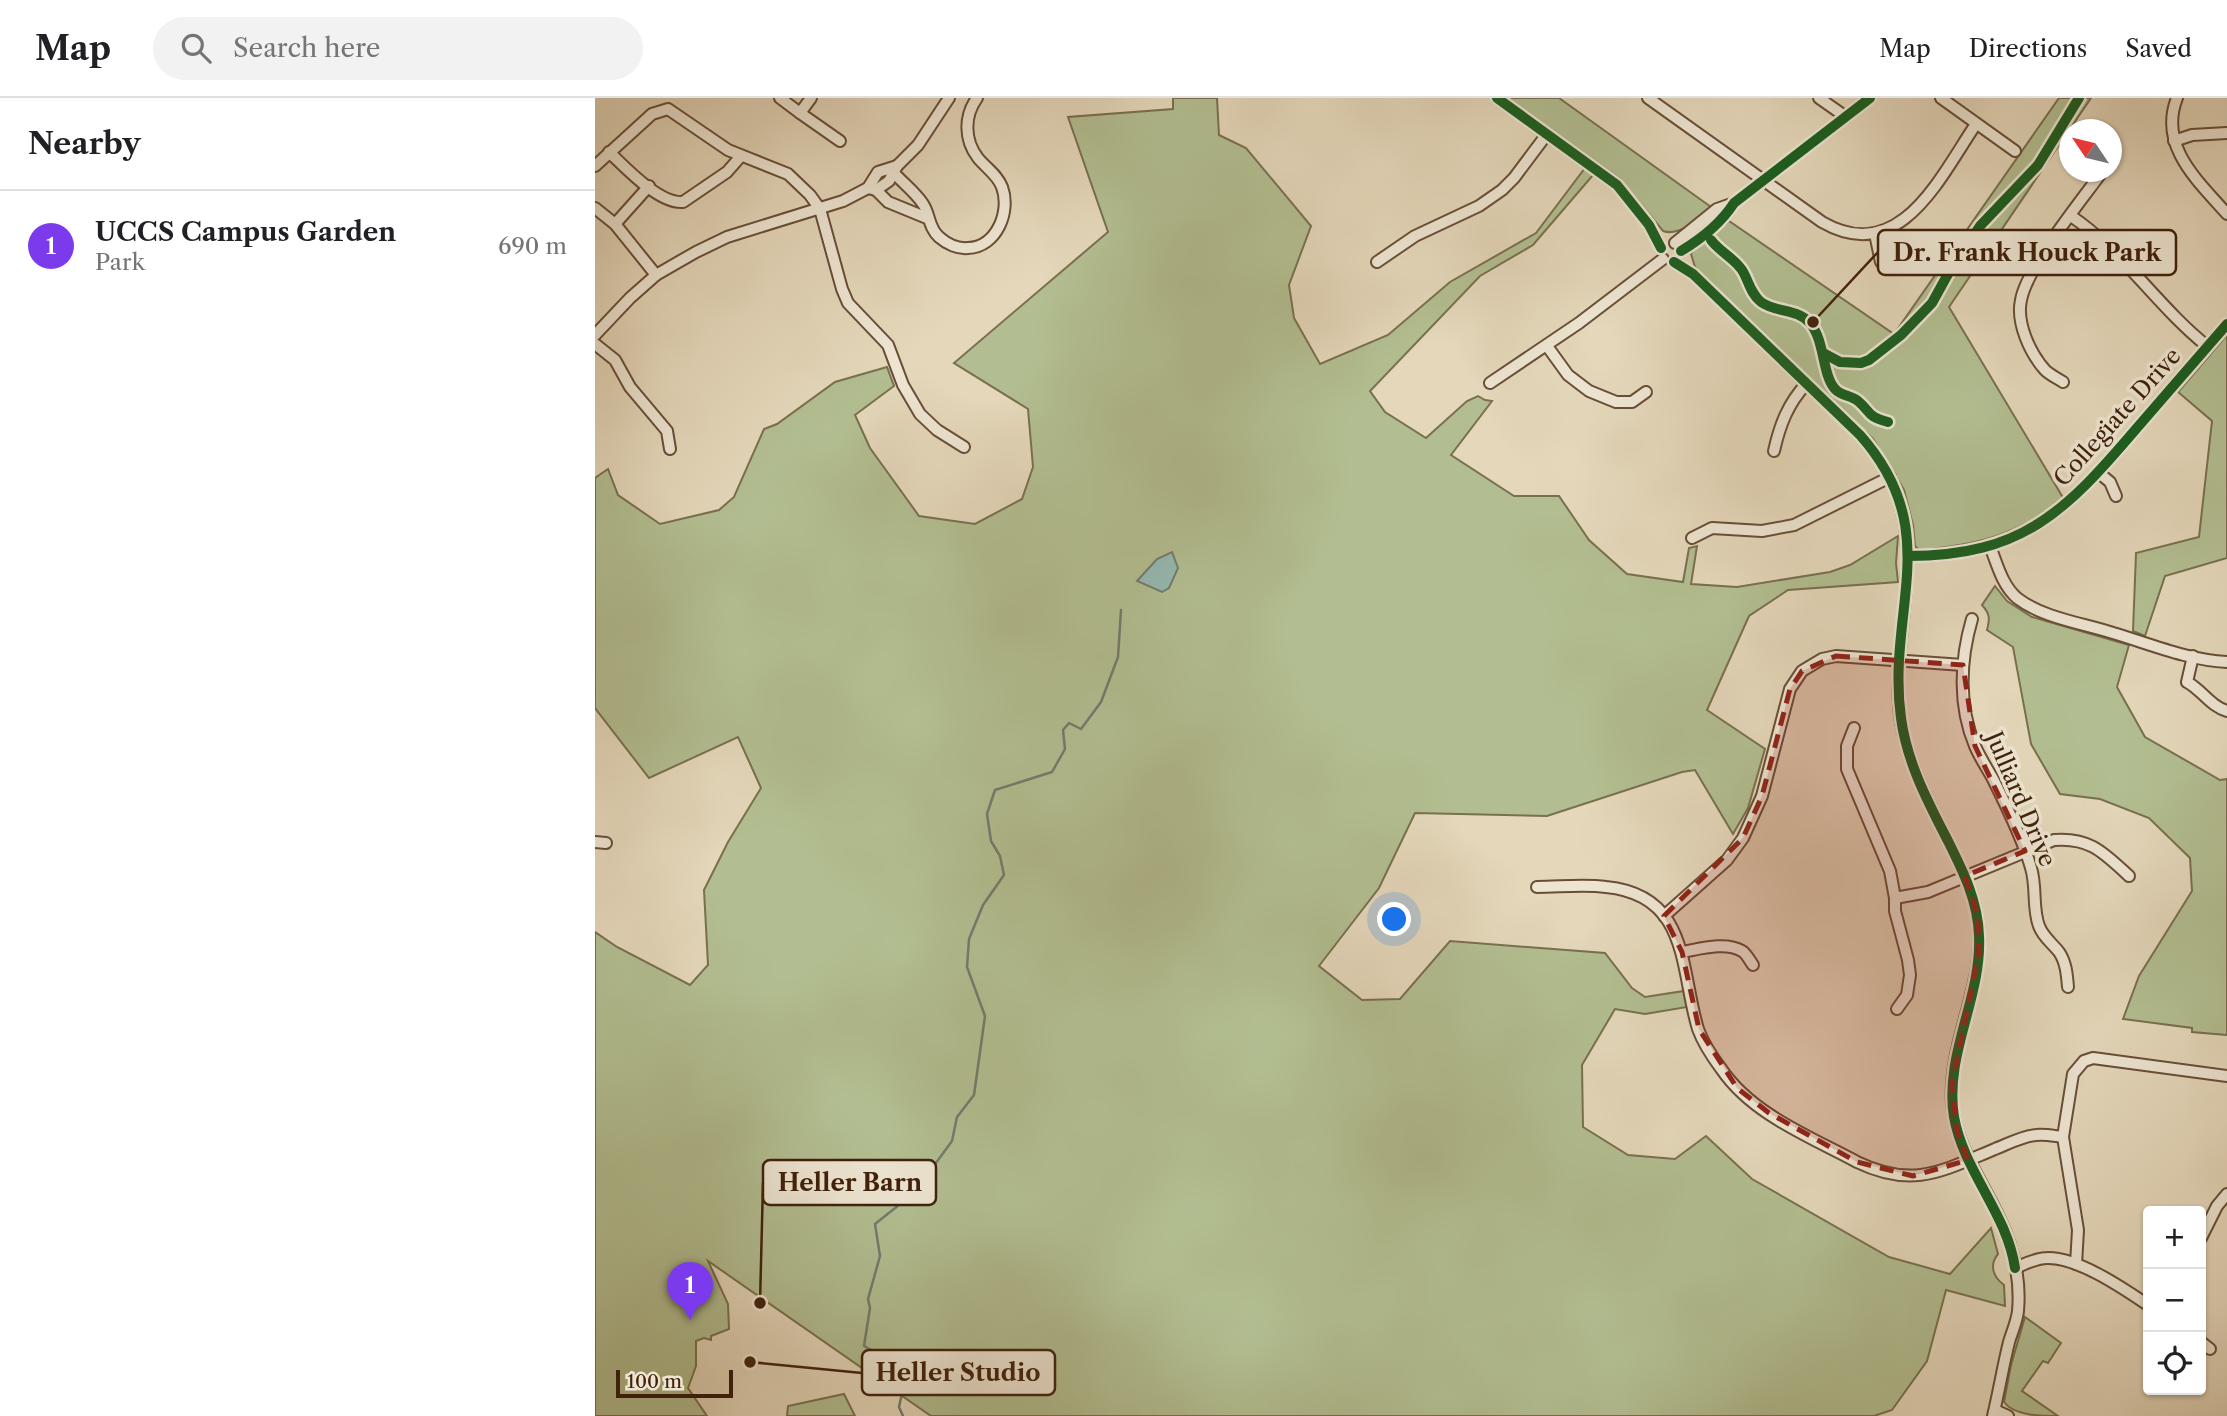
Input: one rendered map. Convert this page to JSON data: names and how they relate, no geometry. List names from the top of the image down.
{
  "streets": {
    "street": ["Collegiate Drive", "Julliard Drive"]
  },
  "places": ["Dr. Frank Houck Park", "Heller Barn", "Heller Studio"],
  "scale_bar": "100 m",
  "north": "top left",
  "page": {
    "header": "Map",
    "search": "Search here",
    "nav": ["Map", "Directions", "Saved"],
    "heading": "Nearby",
    "list": [
      {
        "mark": "1",
        "name": "UCCS Campus Garden",
        "note": "Park",
        "value": "690 m"
      }
    ],
    "map_buttons": ["+", "−"],
    "pins": "1",
    "scale": "100 m"
  }
}
